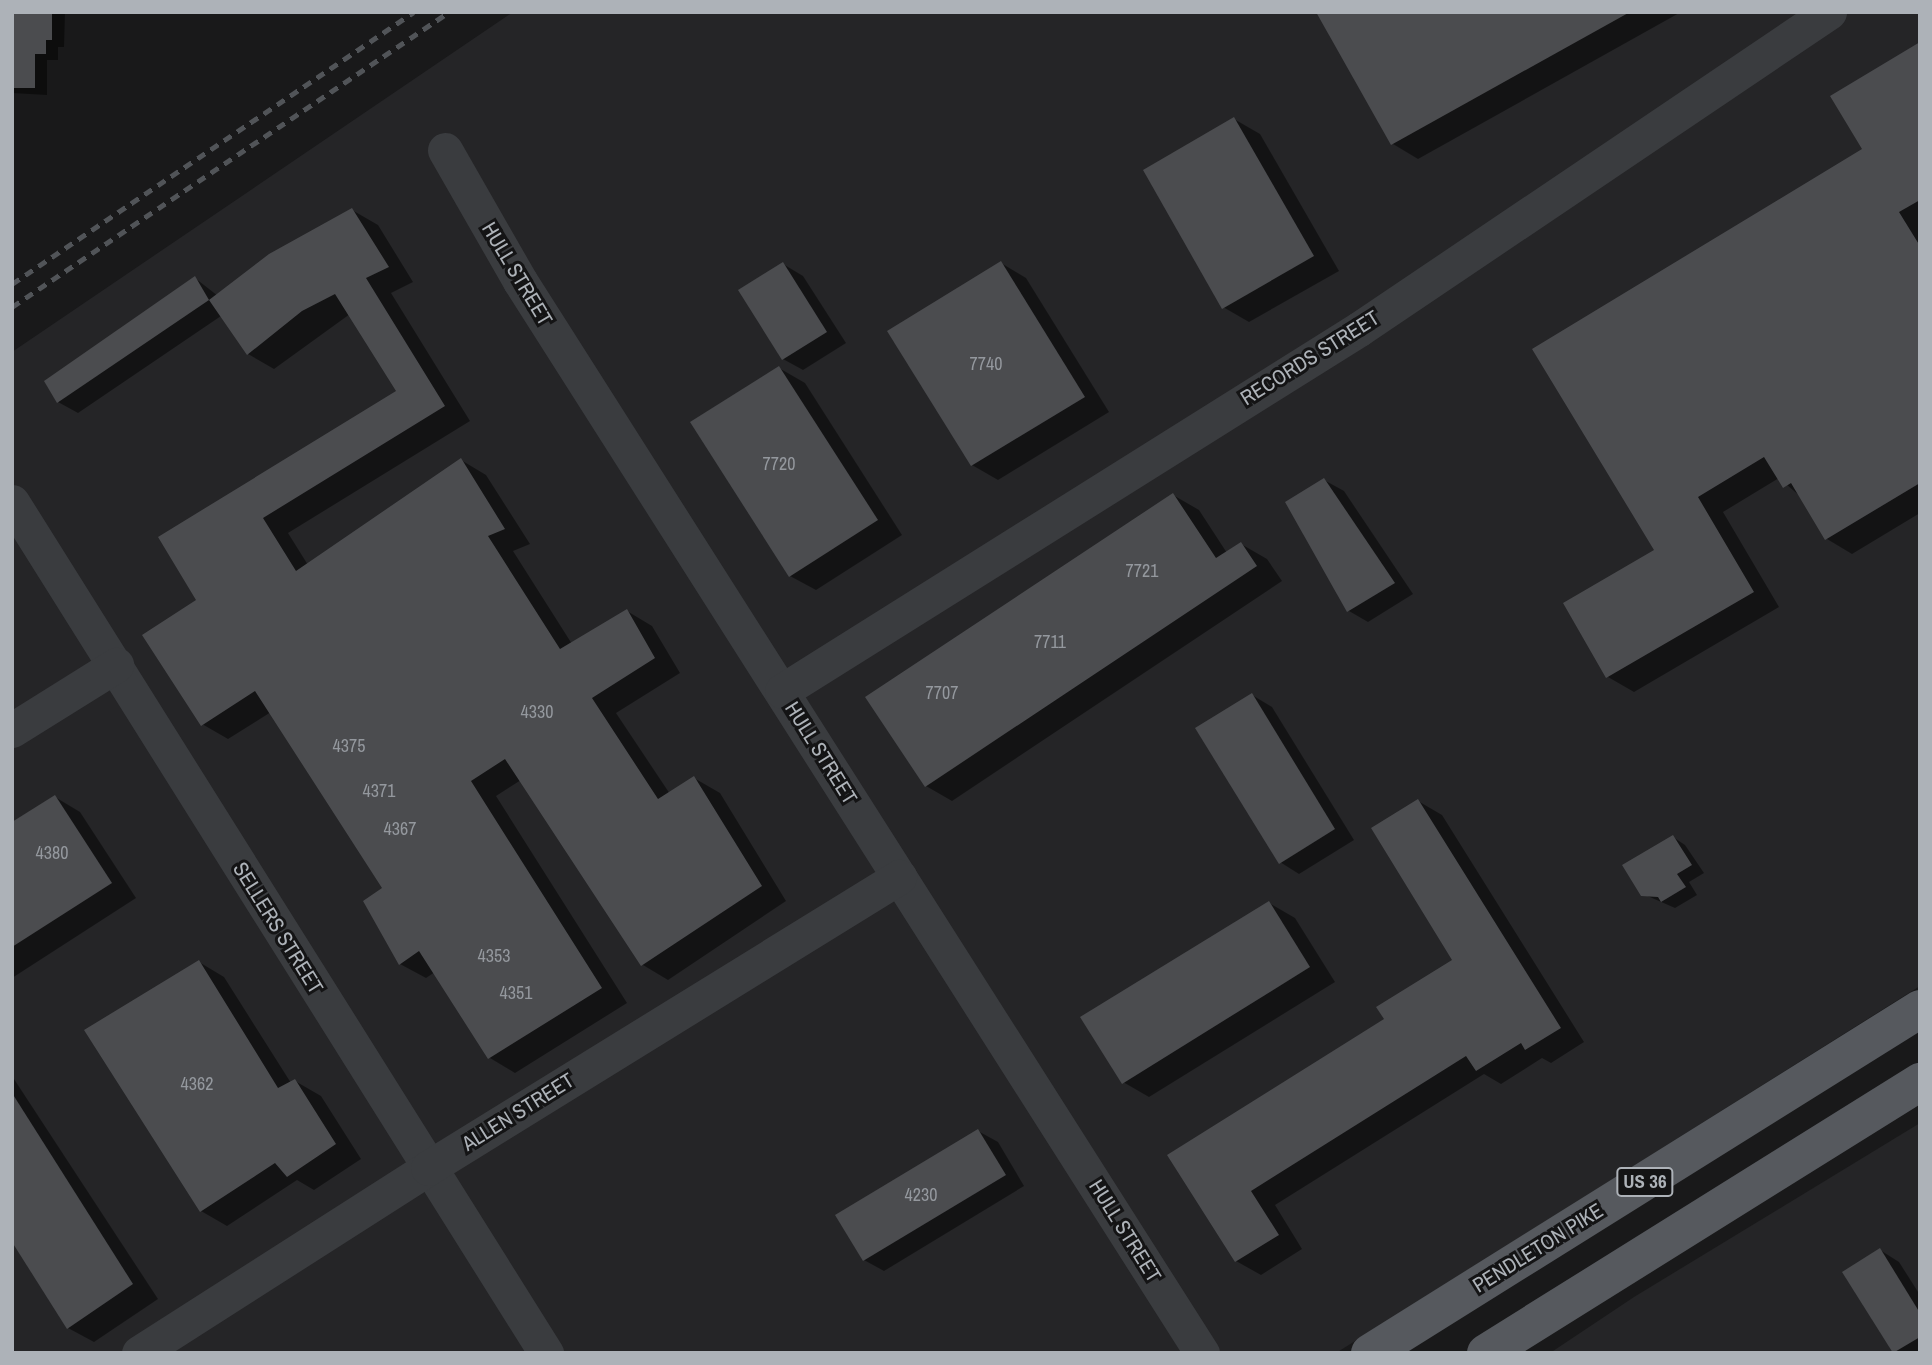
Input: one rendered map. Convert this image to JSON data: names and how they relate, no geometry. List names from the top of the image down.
{
  "streets": {
    "main road": ["US 36", "PENDLETON PIKE"],
    "street": [
      "HULL STREET",
      "RECORDS STREET",
      "SELLERS STREET",
      "ALLEN STREET"
    ]
  },
  "crossings": [
    ["HULL STREET", "RECORDS STREET"],
    ["HULL STREET", "ALLEN STREET"],
    ["SELLERS STREET", "ALLEN STREET"]
  ],
  "house_numbers": [
    "7740",
    "7720",
    "7721",
    "7711",
    "7707",
    "4330",
    "4375",
    "4371",
    "4367",
    "4380",
    "4353",
    "4351",
    "4362",
    "4230"
  ]
}
